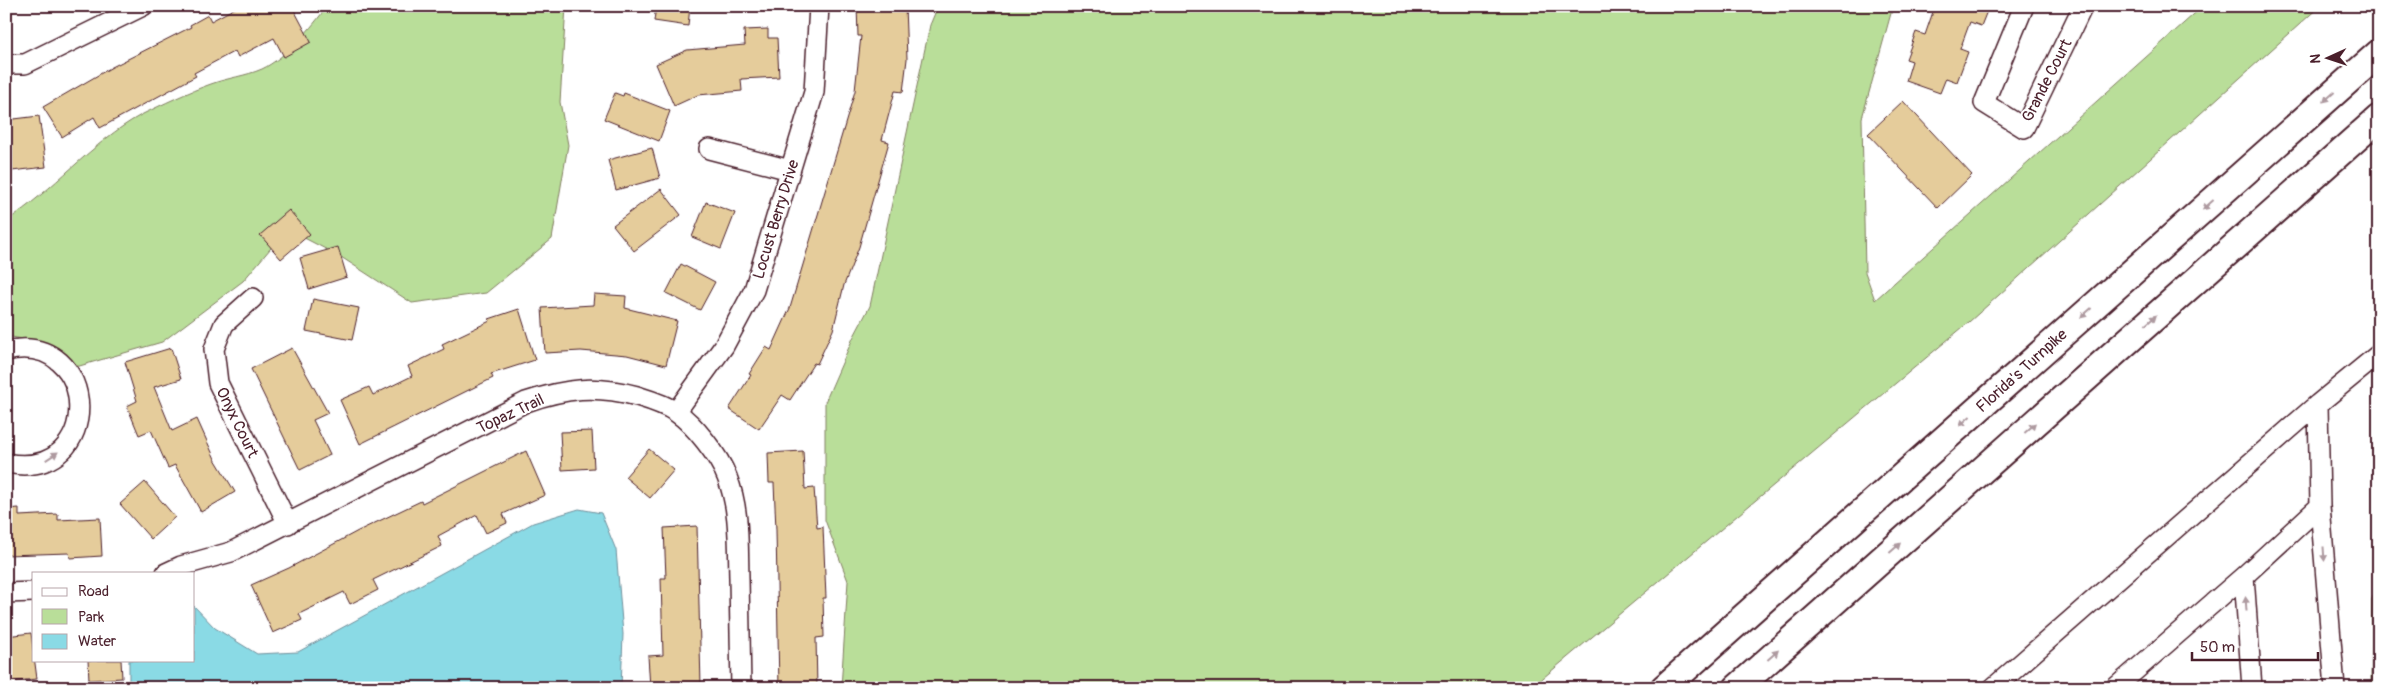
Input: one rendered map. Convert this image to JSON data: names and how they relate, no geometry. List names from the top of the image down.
{
  "streets": {
    "highway": ["Florida's Turnpike"],
    "street": [
      "Grande Court",
      "Locust Berry Drive",
      "Topaz Trail",
      "Onyx Court"
    ]
  },
  "crossings": [
    ["Locust Berry Drive", "Topaz Trail"],
    ["Topaz Trail", "Onyx Court"]
  ],
  "legend": ["Road", "Park", "Water"],
  "scale_bar": "50 m",
  "north": "left"
}
